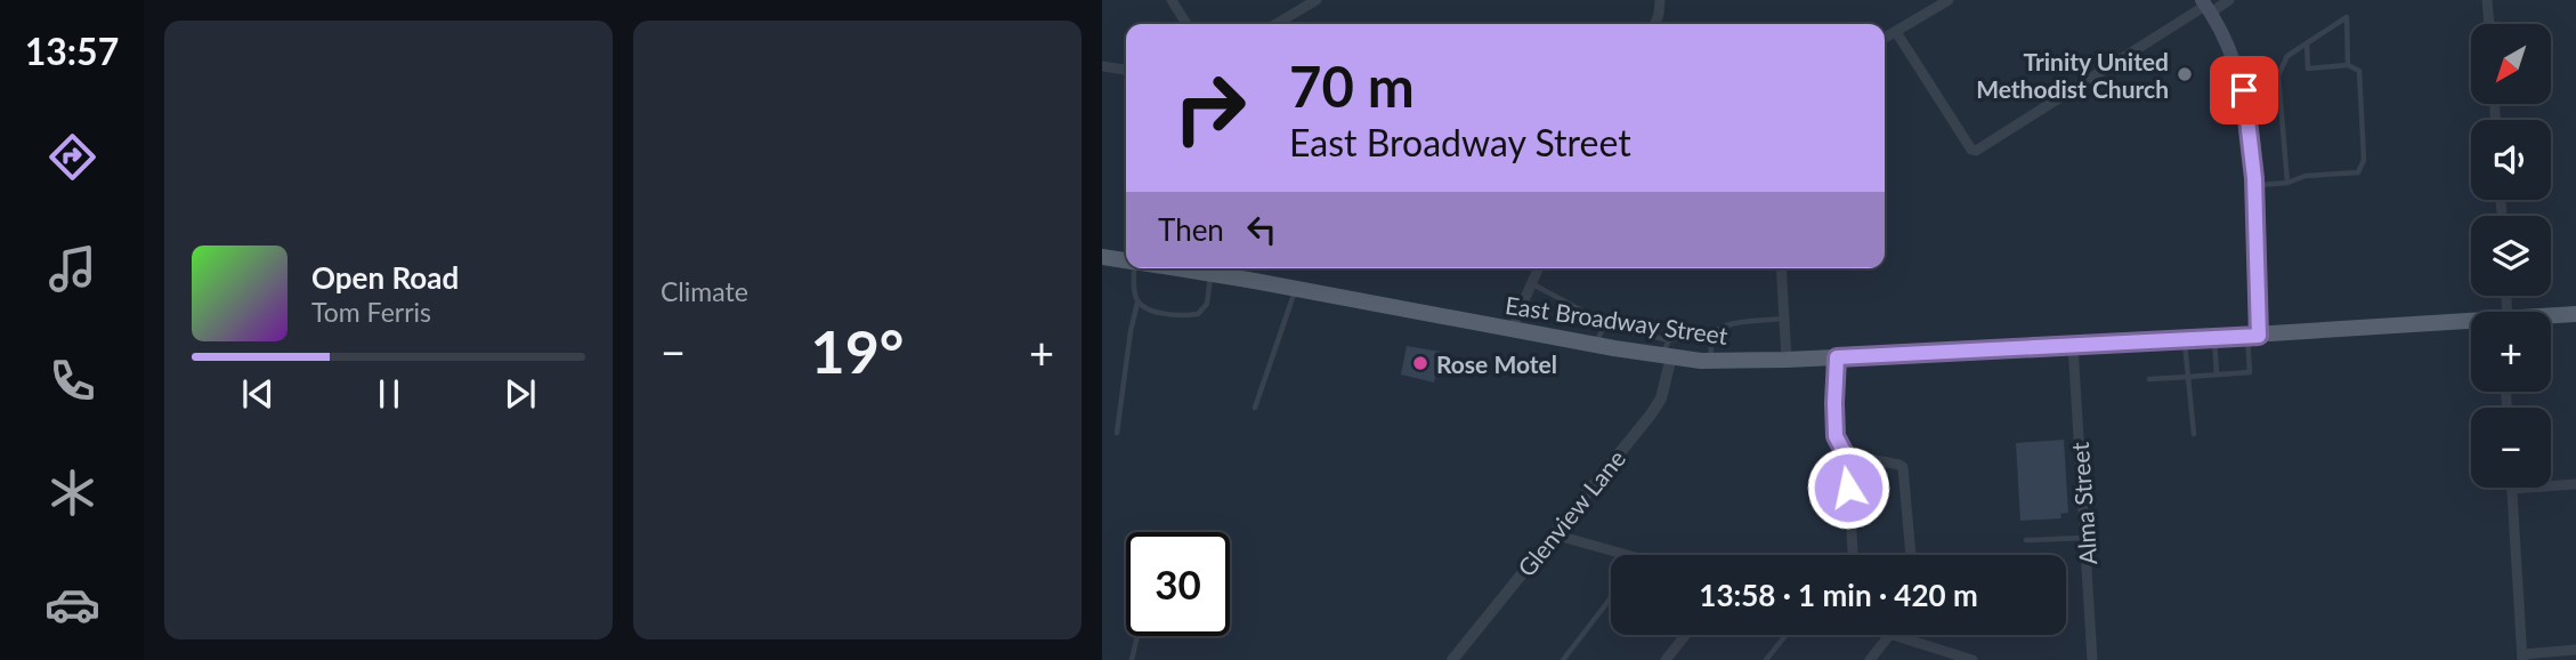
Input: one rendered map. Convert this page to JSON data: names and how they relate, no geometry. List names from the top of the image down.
{
  "streets": {
    "main road": ["East Broadway Street"],
    "street": ["Alma Street", "Glenview Lane"]
  },
  "crossings": [
    ["East Broadway Street", "Alma Street"],
    ["East Broadway Street", "Glenview Lane"]
  ],
  "places": ["Trinity United Methodist Church", "Rose Motel"],
  "north": "bottom left",
  "page": {
    "tabs": "13:57",
    "tile": "Climate",
    "map_buttons": ["+", "−"],
    "turn": ["70 m", "East Broadway Street"],
    "then": "Then",
    "song": ["Open Road", "Tom Ferris"],
    "heat": ["−", "19°", "+"],
    "limit": "30",
    "trip": "13:58 · 1 min · 420 m"
  }
}
